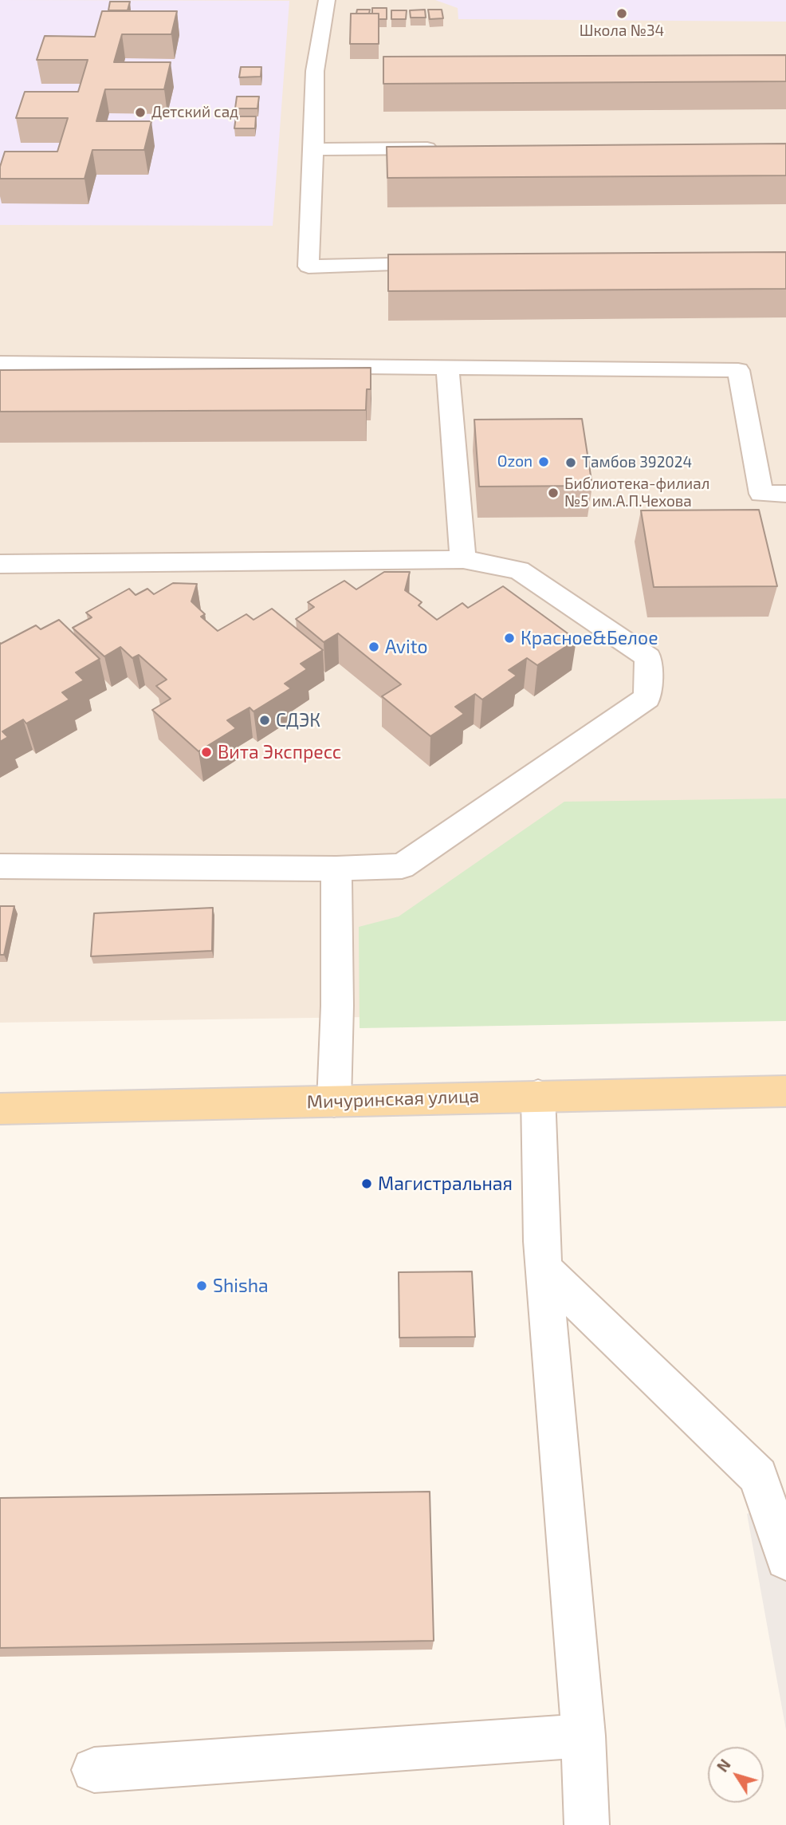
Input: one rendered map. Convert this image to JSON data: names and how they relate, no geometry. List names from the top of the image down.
{
  "streets": {
    "main road": ["Мичуринская улица"]
  },
  "places": [
    "Школа №34",
    "Детский сад",
    "Ozon",
    "Тамбов 392024",
    "Библиотека-филиал №5 им.А.П.Чехова",
    "Красное&Белое",
    "Avito",
    "СДЭК",
    "Вита Экспресс",
    "Магистральная",
    "Shisha"
  ],
  "north": "top left"
}
